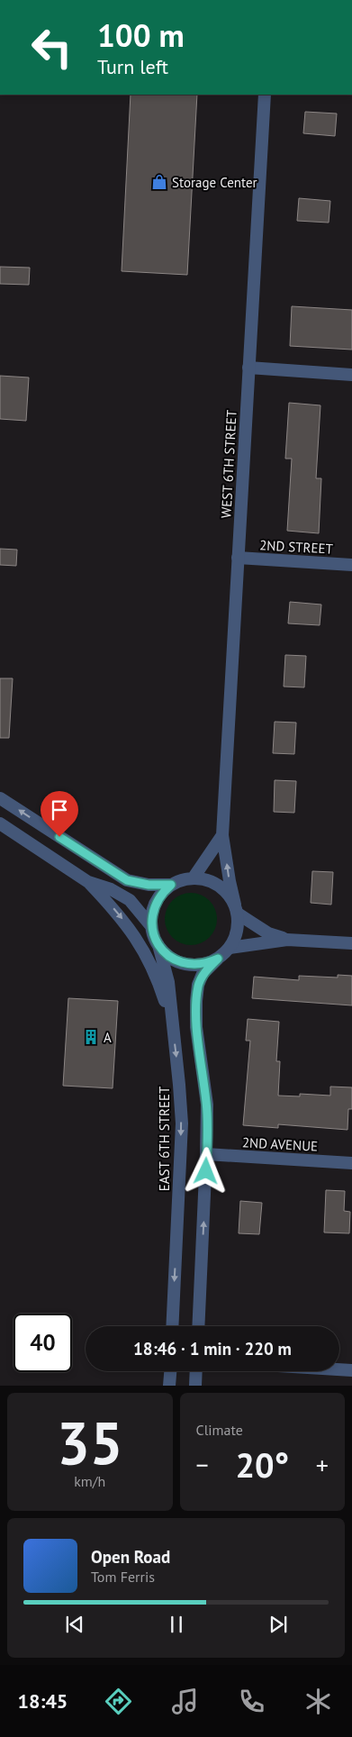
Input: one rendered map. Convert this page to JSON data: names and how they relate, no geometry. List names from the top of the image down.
{
  "streets": {
    "street": [
      "WEST 6TH STREET",
      "2ND STREET",
      "EAST 6TH STREET",
      "2ND AVENUE"
    ]
  },
  "crossings": [
    ["WEST 6TH STREET", "2ND STREET"],
    ["WEST 6TH STREET", "EAST 6TH STREET"]
  ],
  "places": {
    "shop": ["Storage Center"],
    "building": ["A"]
  },
  "page": {
    "turn": ["100 m", "Turn left"],
    "limit": "40",
    "trip": "18:46 · 1 min · 220 m",
    "tile": [
      ["35", "km/h"],
      "Climate"
    ],
    "heat": ["−", "20°", "+"],
    "song": ["Open Road", "Tom Ferris"],
    "tabs": "18:45"
  }
}
